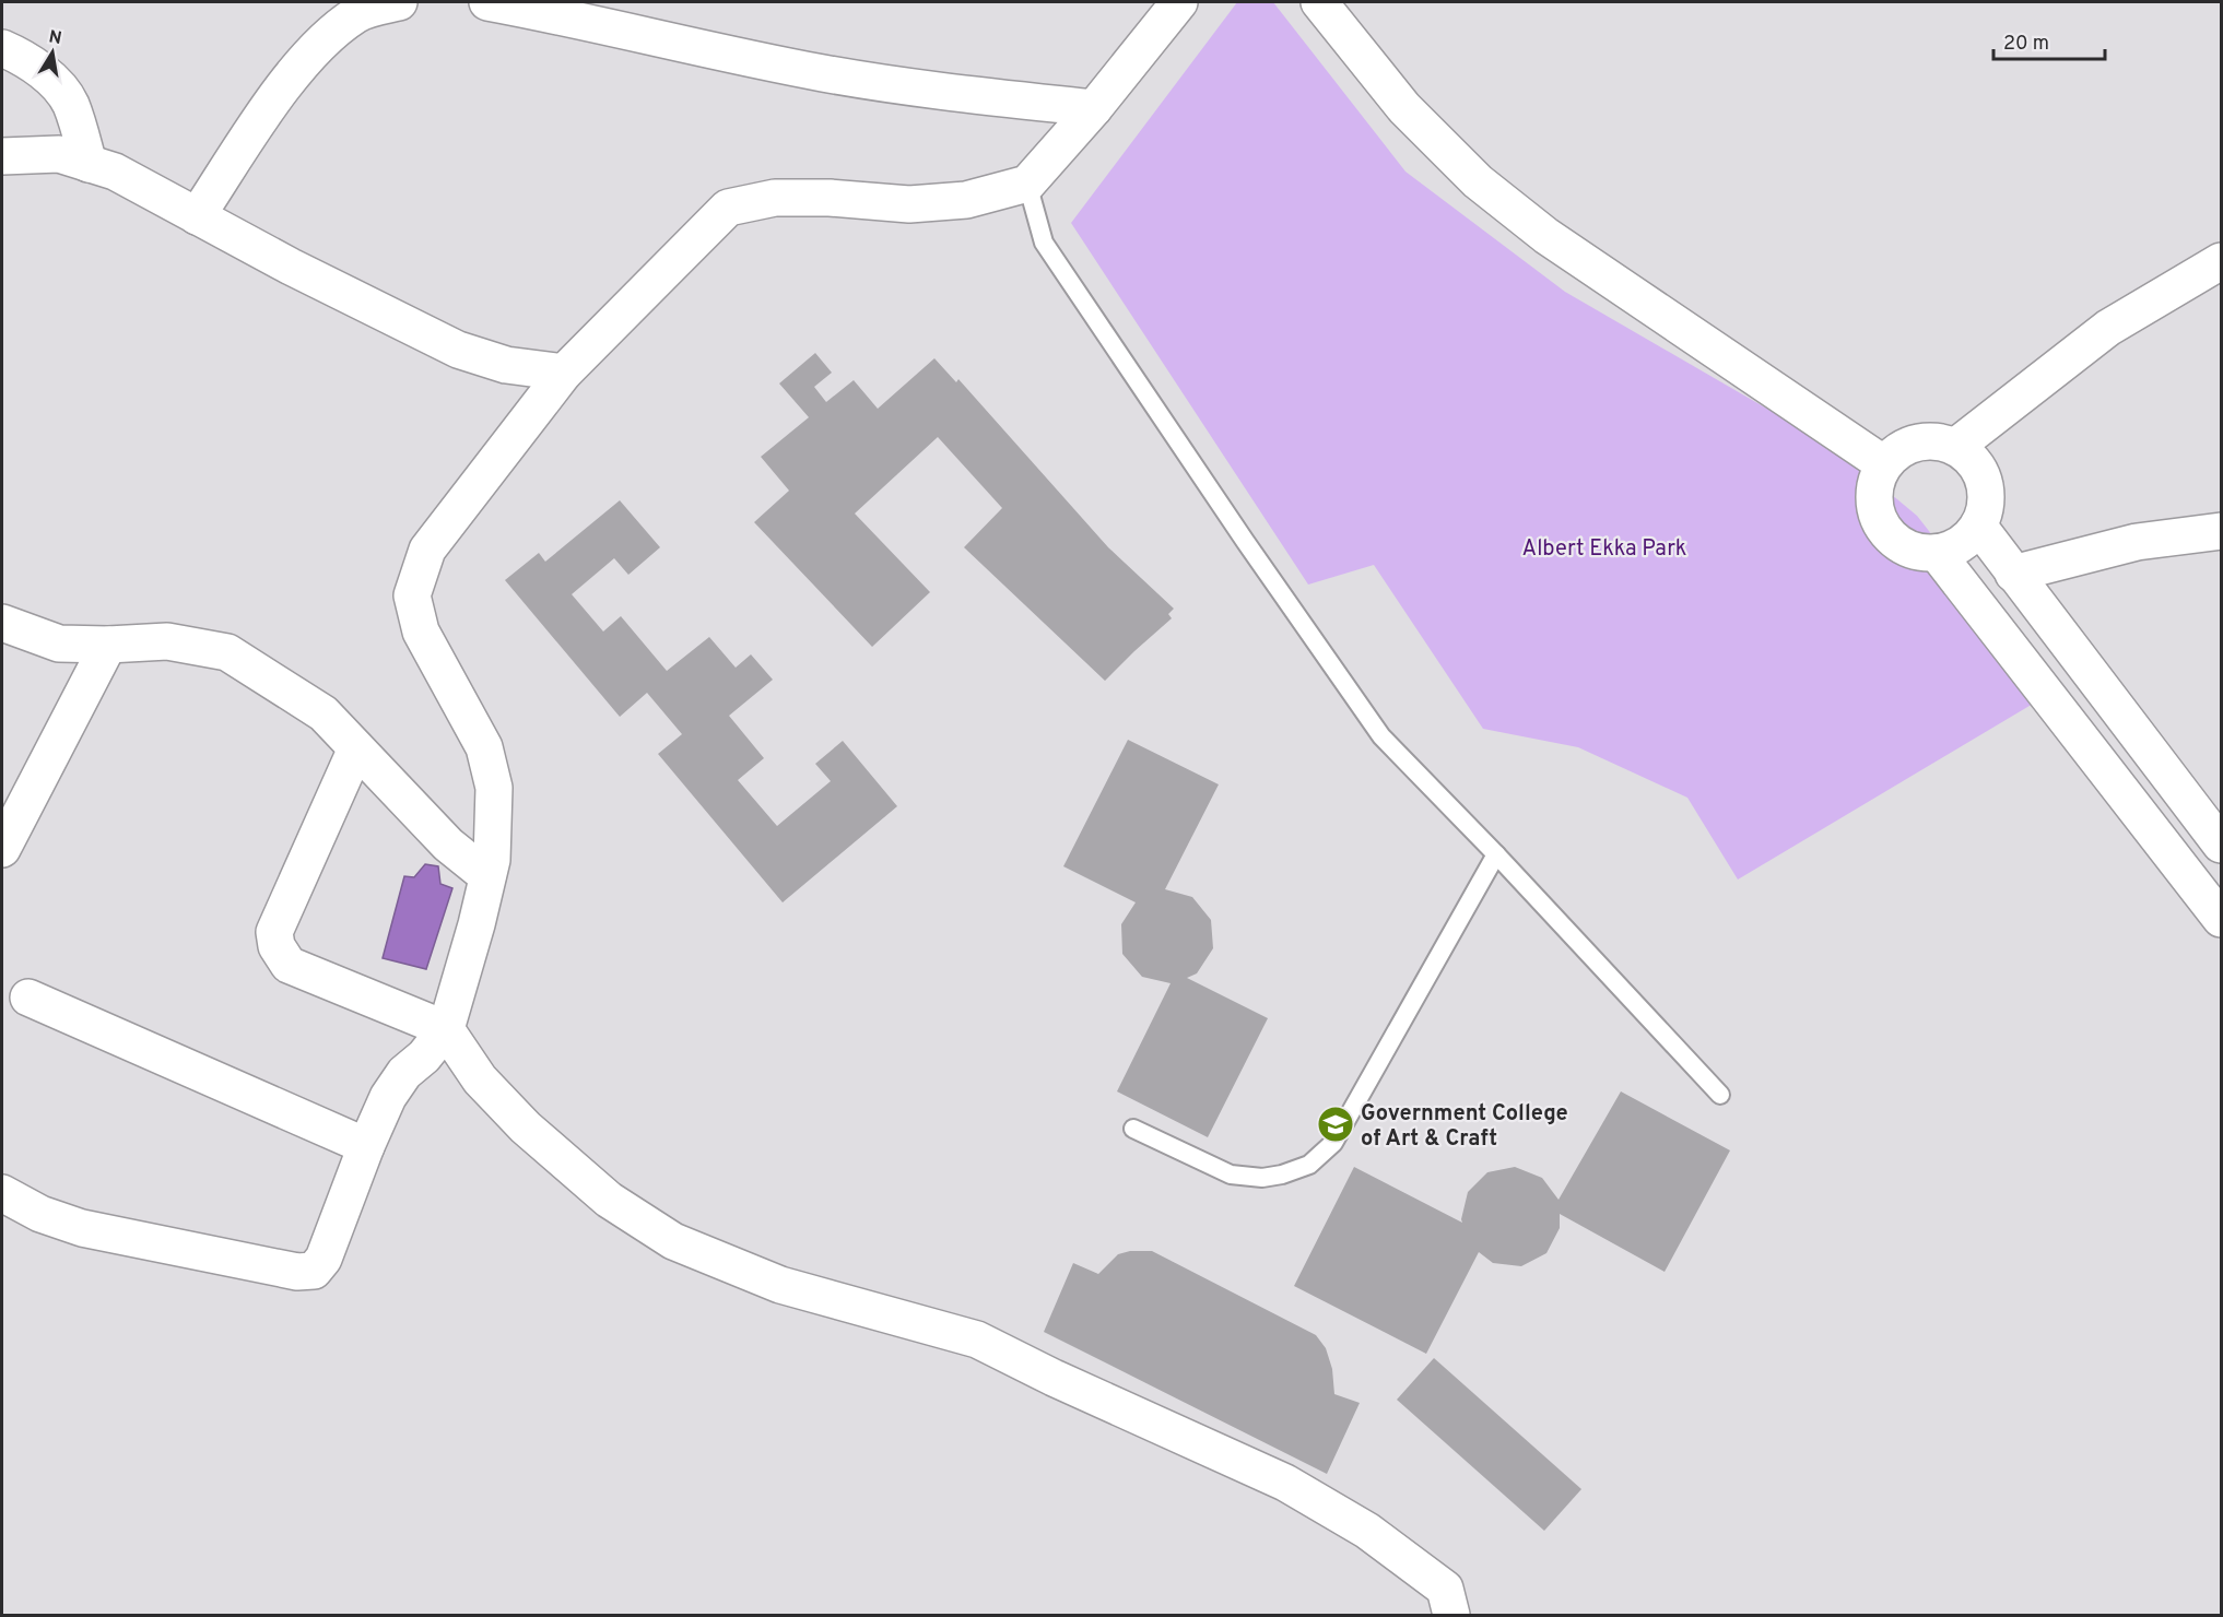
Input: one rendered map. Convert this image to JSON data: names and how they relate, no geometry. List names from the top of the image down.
{
  "parks": ["Albert Ekka Park"],
  "places": {
    "school or university": ["Government College of Art & Craft"]
  },
  "scale_bar": "20 m",
  "north": "top"
}
